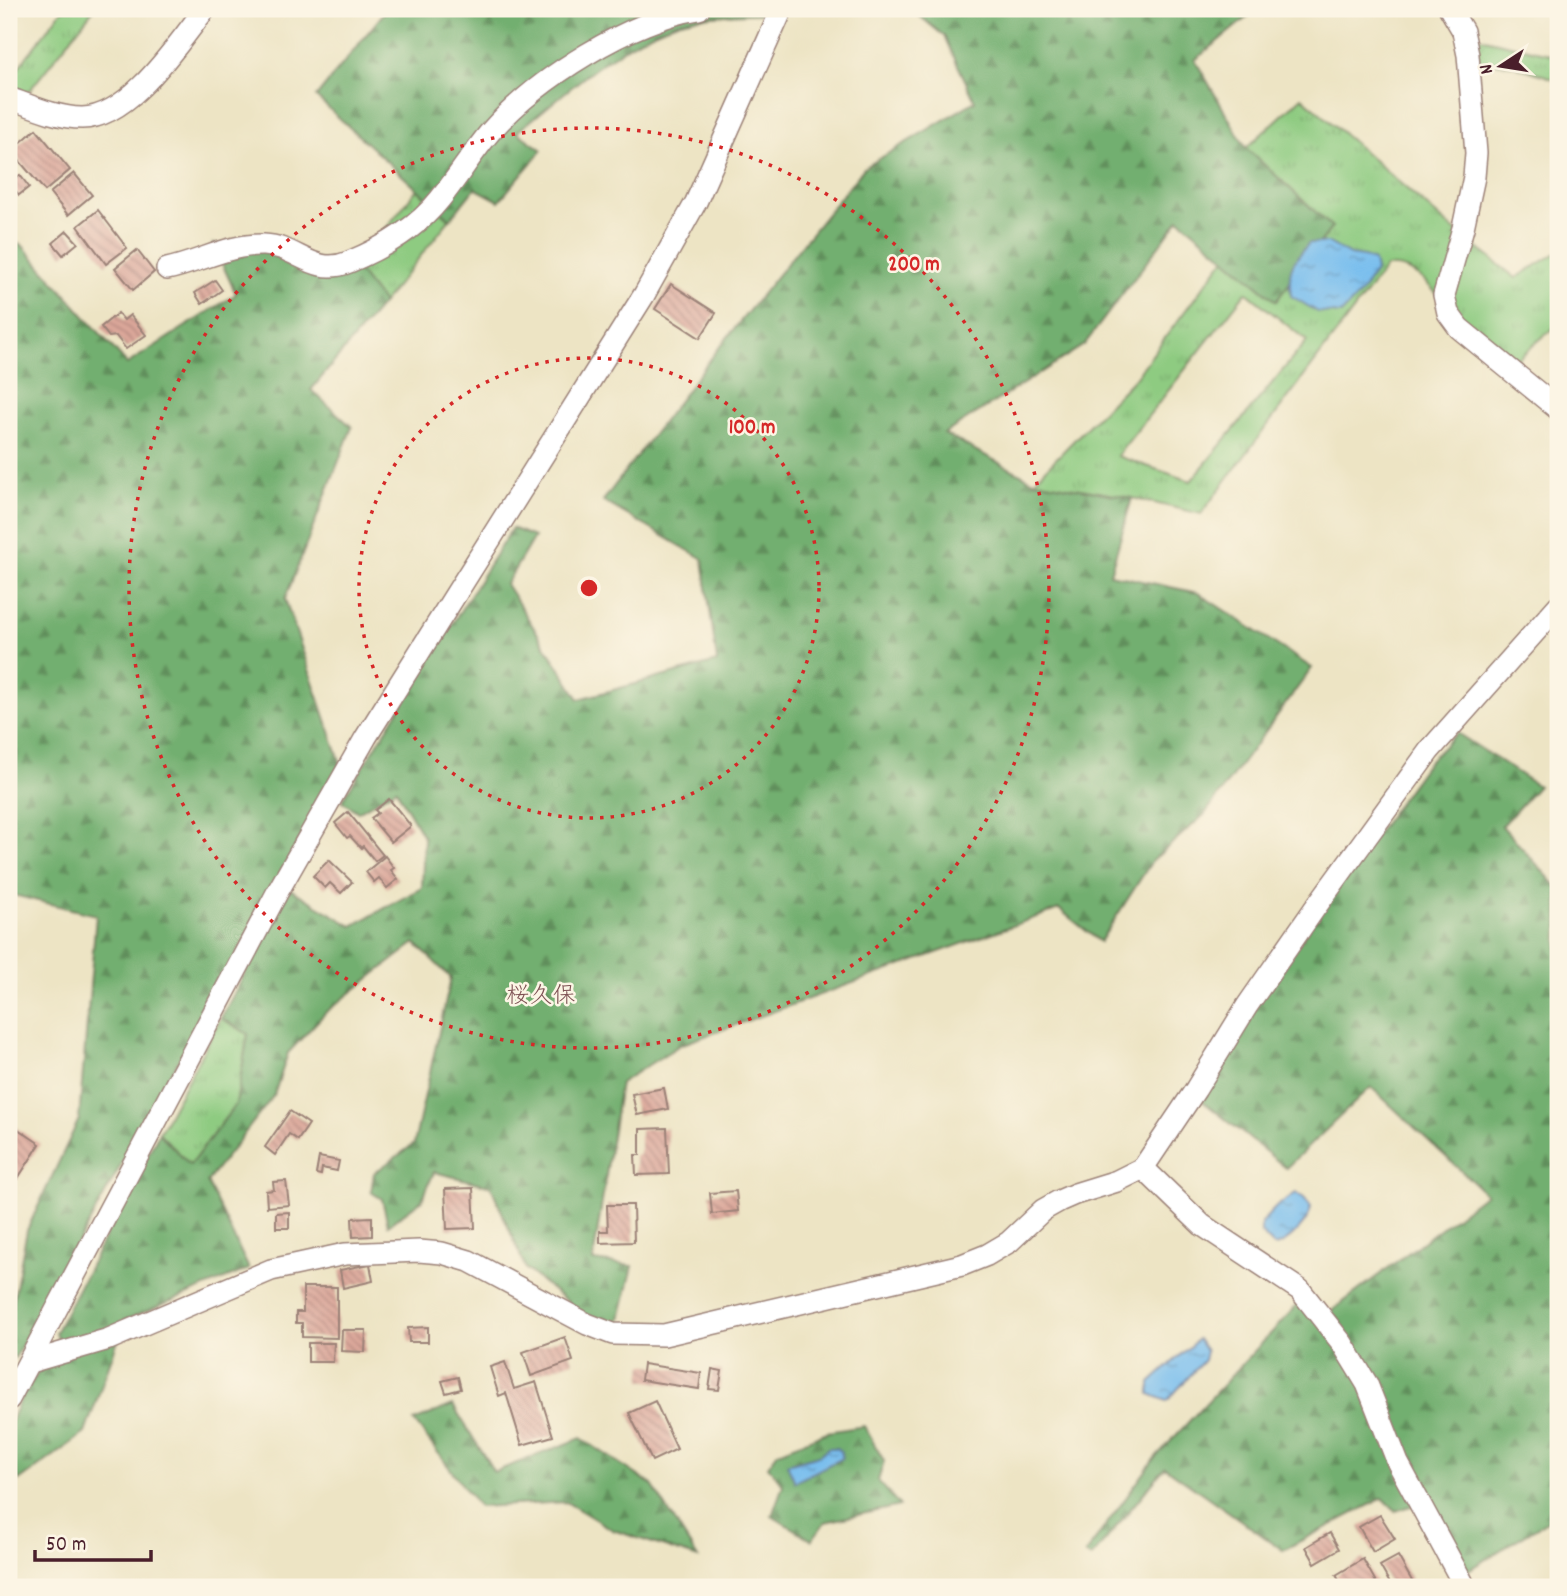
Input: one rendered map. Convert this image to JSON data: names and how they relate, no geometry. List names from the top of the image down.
{
  "districts": ["桜久保"],
  "scale_bar": "50 m",
  "north": "left",
  "rings": ["200 m", "100 m"]
}
